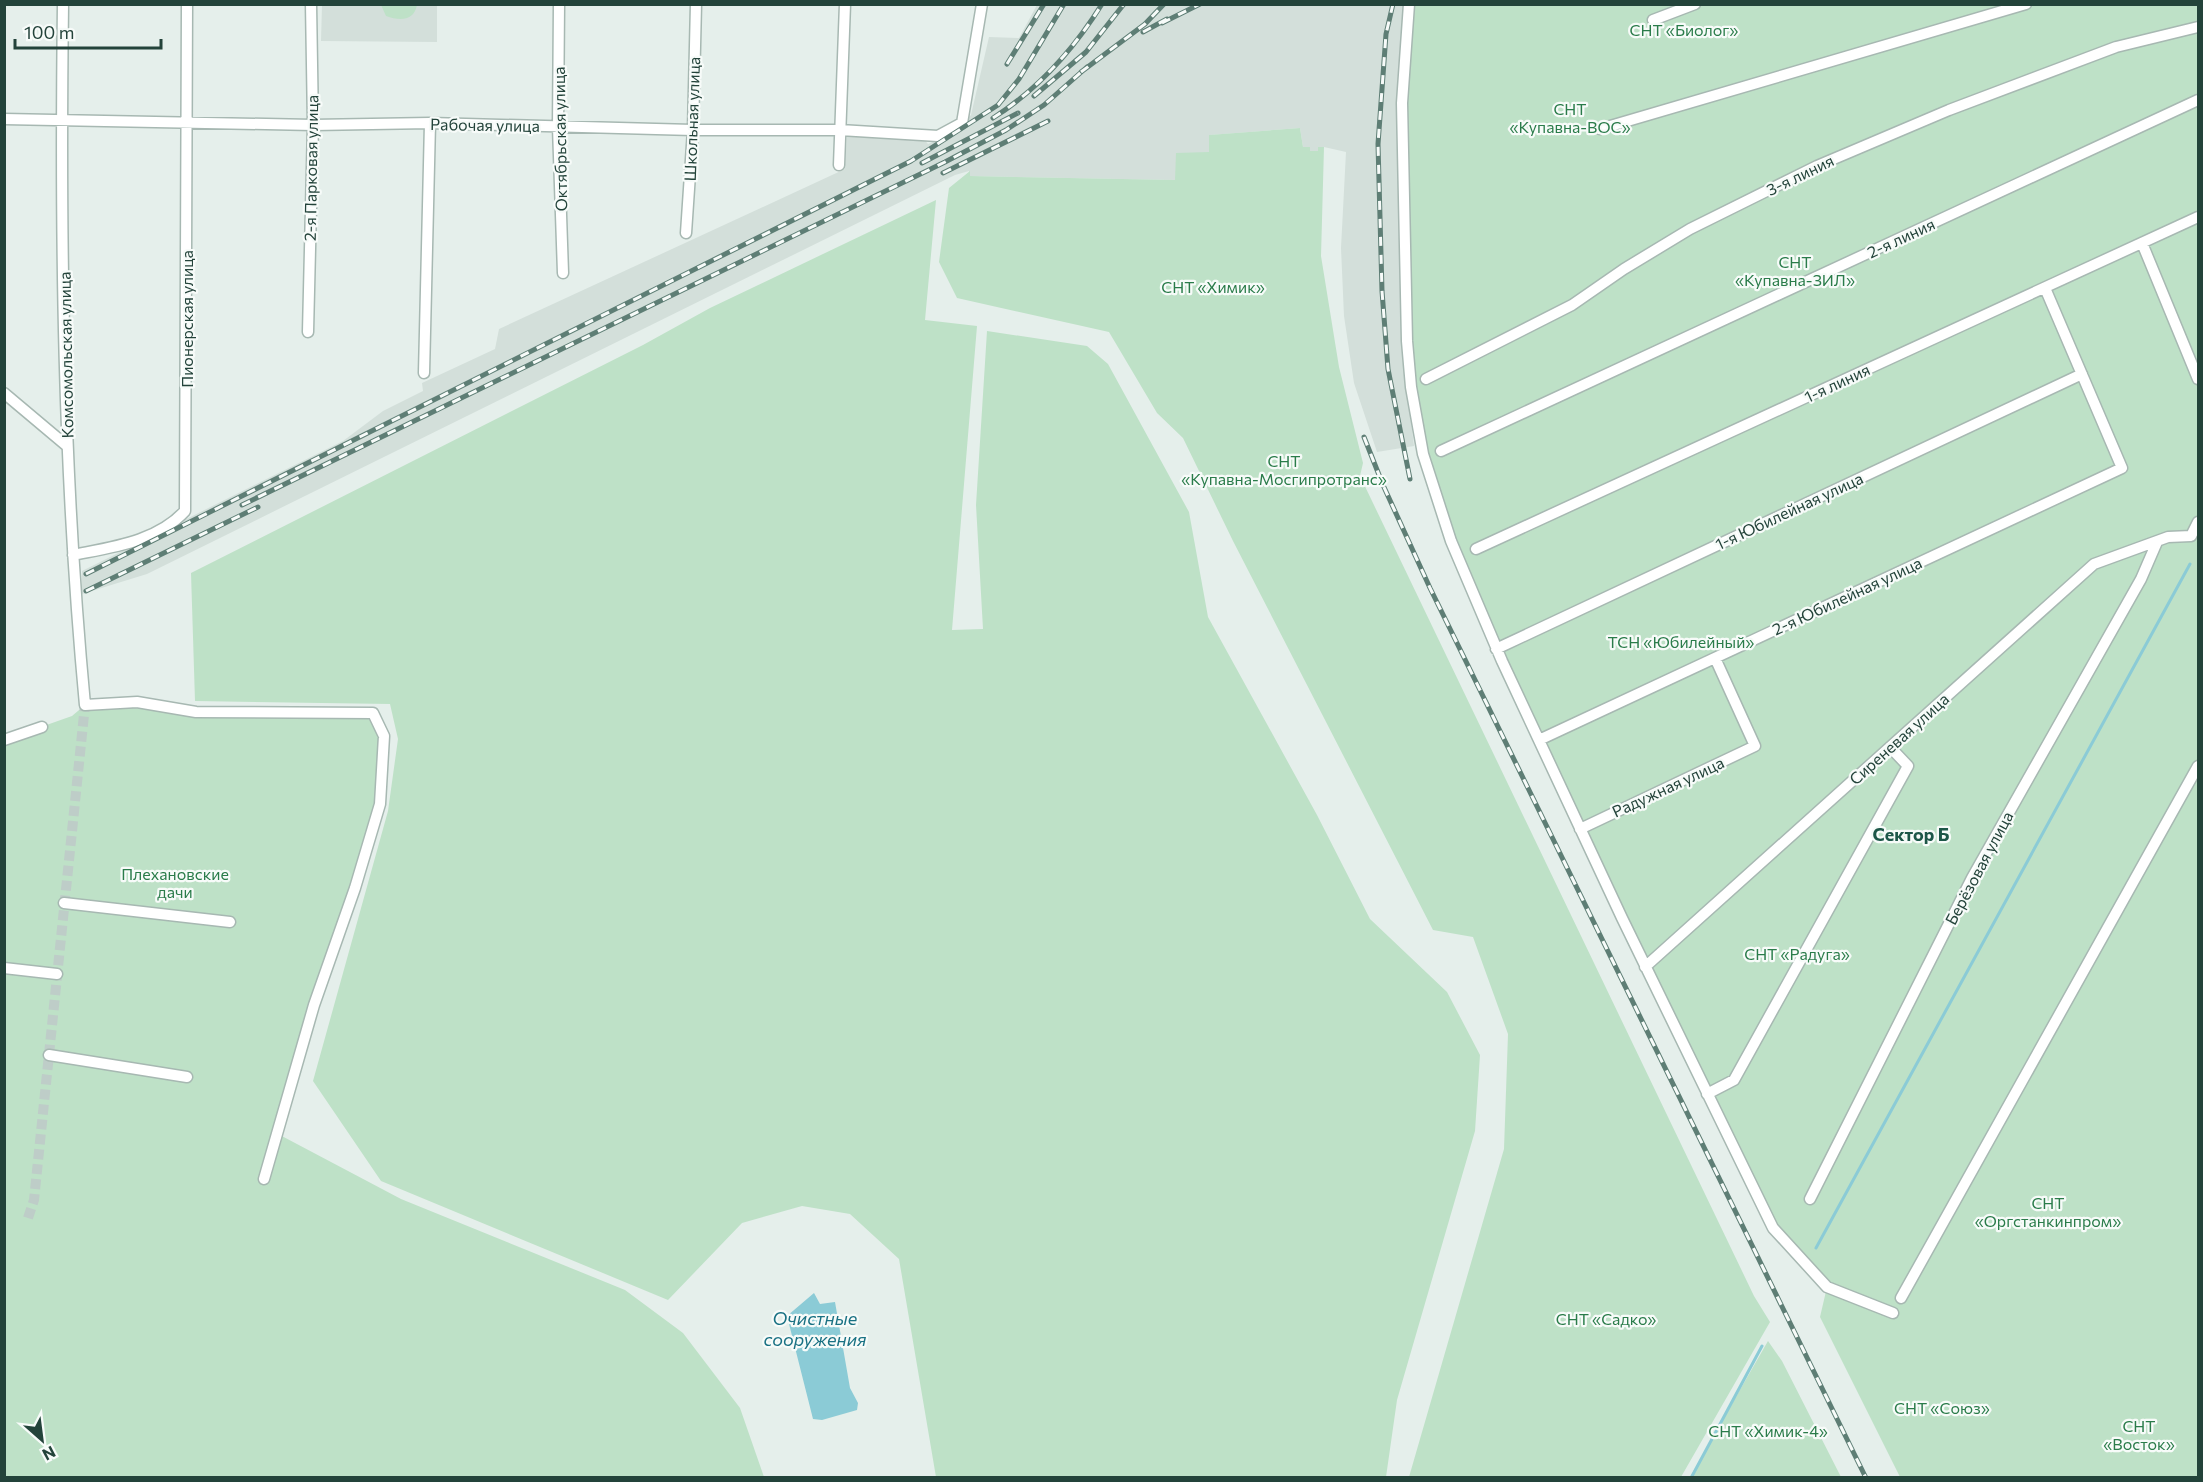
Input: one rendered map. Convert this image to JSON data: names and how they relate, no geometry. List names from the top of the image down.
{
  "streets": {
    "street": [
      "Школьная улица",
      "Рабочая улица",
      "Октябрьская улица",
      "2-я Парковая улица",
      "3-я линия",
      "2-я линия",
      "Пионерская улица",
      "Комсомольская улица",
      "1-я линия",
      "1-я Юбилейная улица",
      "2-я Юбилейная улица",
      "Сиреневая улица",
      "Радужная улица",
      "Берёзовая улица"
    ]
  },
  "crossings": [
    ["Школьная улица", "Рабочая улица"],
    ["Рабочая улица", "Октябрьская улица"],
    ["Рабочая улица", "2-я Парковая улица"],
    ["Рабочая улица", "Пионерская улица"],
    ["Рабочая улица", "Комсомольская улица"],
    ["Пионерская улица", "Комсомольская улица"],
    ["1-я Юбилейная улица", "2-я Юбилейная улица"],
    ["2-я Юбилейная улица", "Радужная улица"],
    ["Сиреневая улица", "Берёзовая улица"]
  ],
  "districts": ["Сектор Б"],
  "water": ["Очистные сооружения"],
  "parks": [
    "СНТ «Биолог»",
    "СНТ «Купавна-ВОС»",
    "СНТ «Купавна-ЗИЛ»",
    "СНТ «Химик»",
    "СНТ «Купавна-Мосгипротранс»",
    "ТСН «Юбилейный»",
    "Плехановские дачи",
    "СНТ «Радуга»",
    "СНТ «Оргстанкинпром»",
    "СНТ «Садко»",
    "СНТ «Союз»",
    "СНТ «Восток»",
    "СНТ «Химик-4»"
  ],
  "scale_bar": "100 m",
  "north": "bottom right"
}
